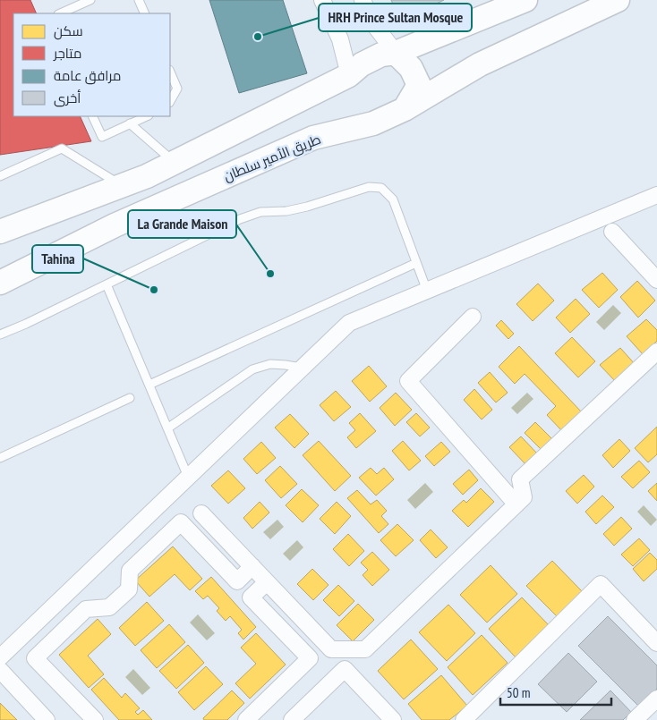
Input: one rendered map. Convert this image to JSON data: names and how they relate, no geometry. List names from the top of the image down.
{
  "streets": {
    "main road": ["طريق الأمير سلطان"]
  },
  "places": ["HRH Prince Sultan Mosque", "La Grande Maison", "Tahina"],
  "legend": [
    "سكن",
    "متاجر",
    "مرافق عامة",
    "أخرى"
  ],
  "scale_bar": "50 m"
}
